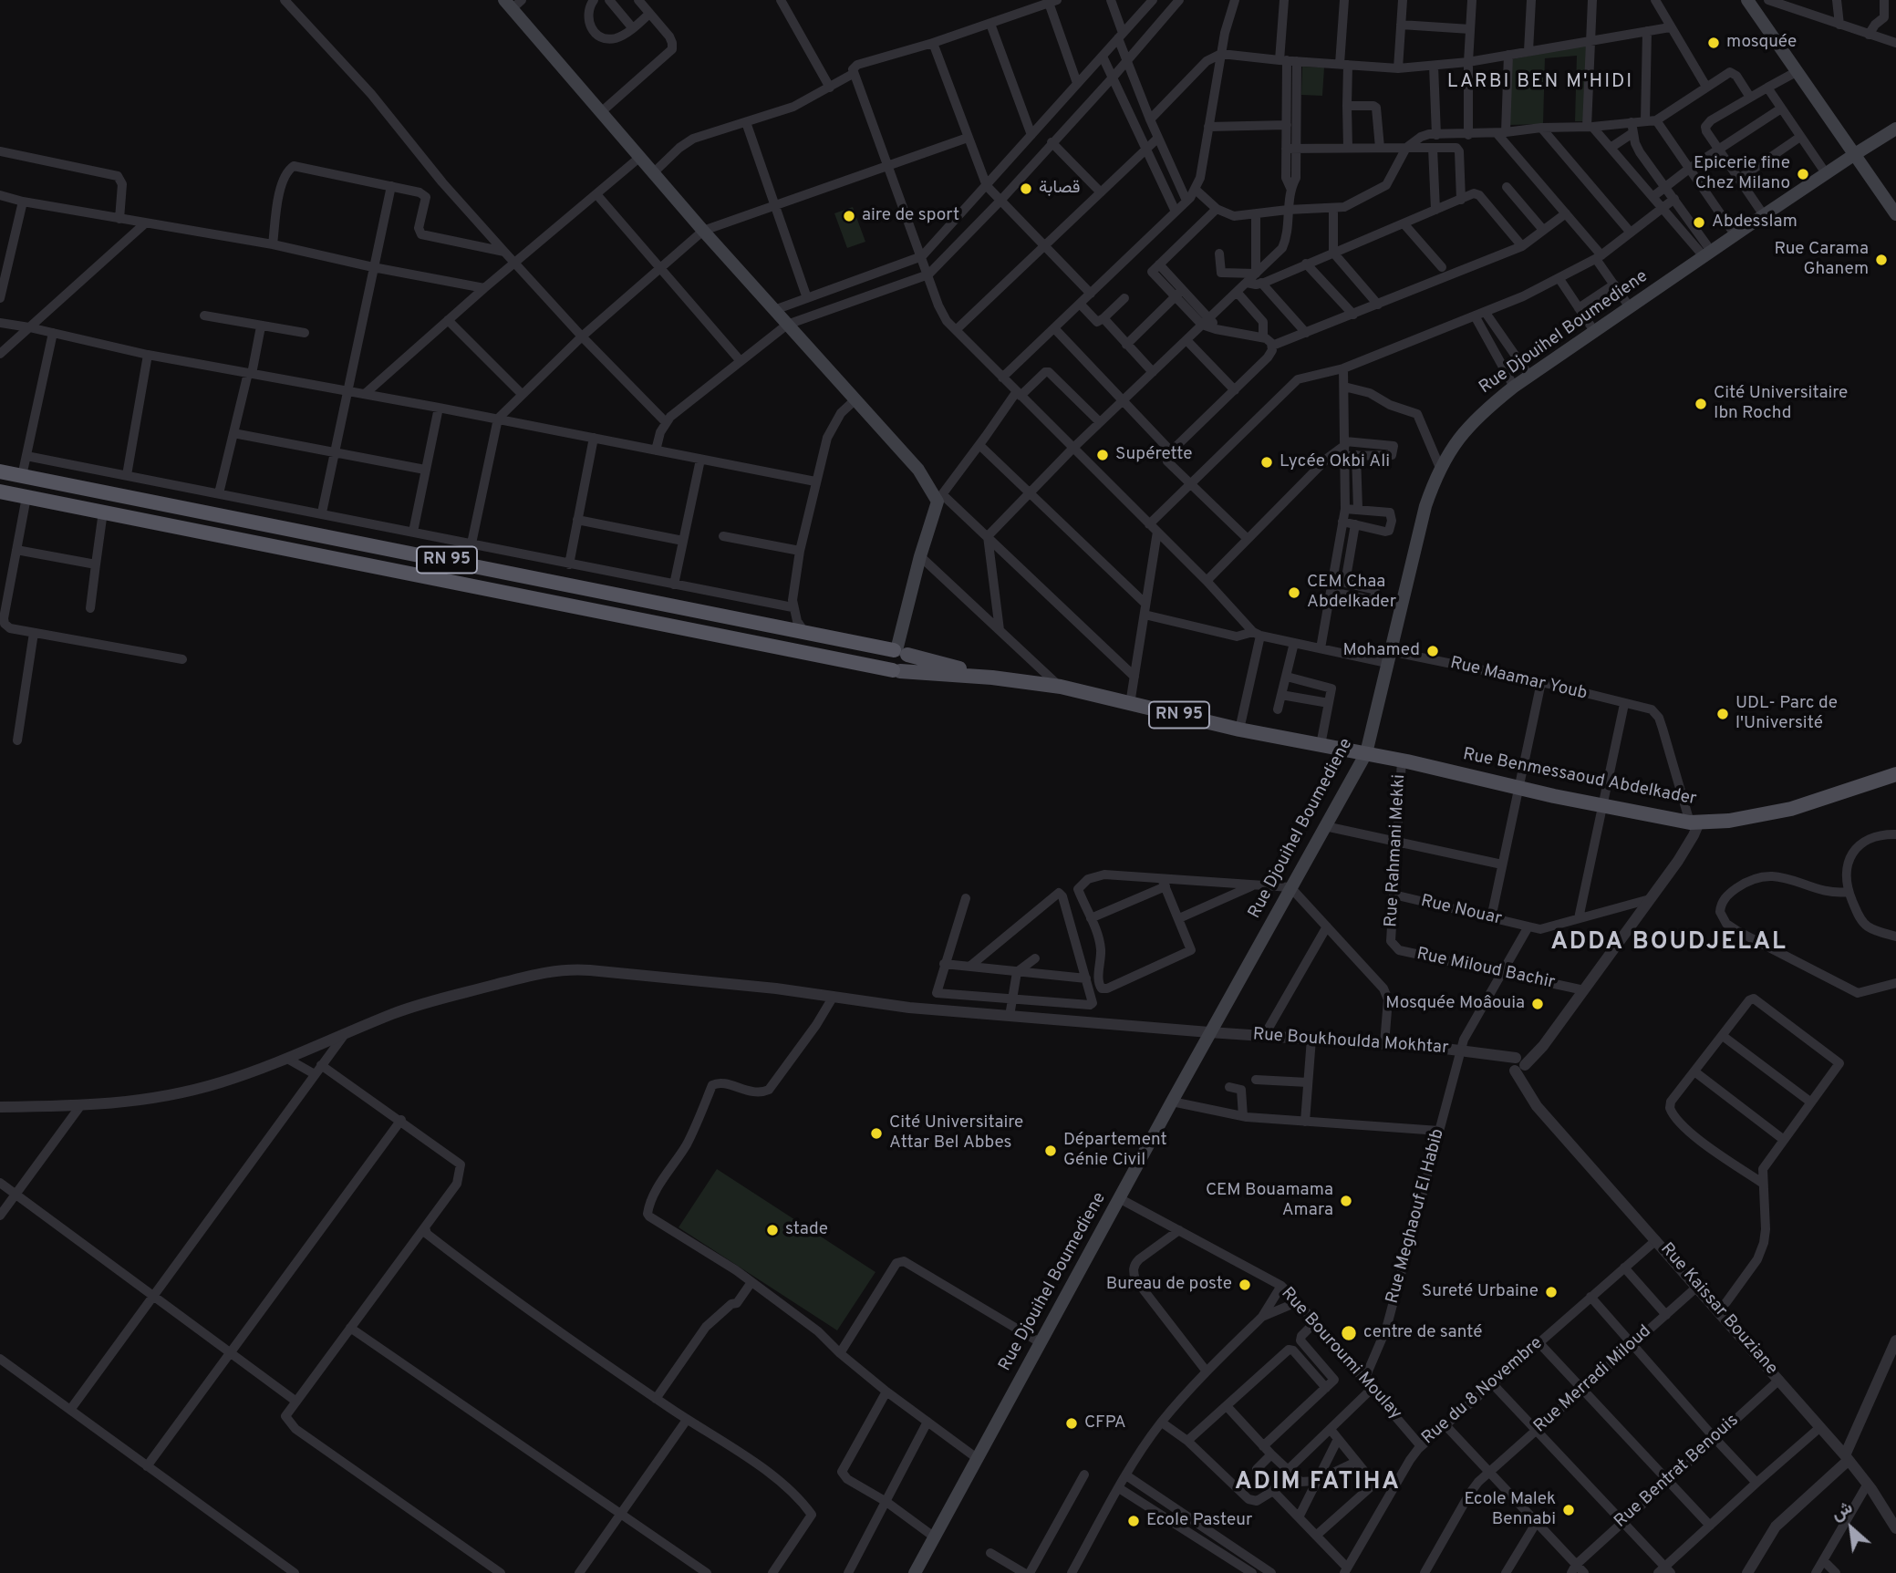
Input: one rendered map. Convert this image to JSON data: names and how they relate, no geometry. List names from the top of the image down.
{
  "streets": {
    "highway": ["RN 95"],
    "main road": ["Rue Djouihel Boumediene", "Rue Benmessaoud Abdelkader"],
    "street": [
      "Rue Maamar Youb",
      "Rue Rahmani Mekki",
      "Rue Nouar",
      "Rue Miloud Bachir",
      "Rue Boukhoulda Mokhtar",
      "Rue Meghaouf El Habib",
      "Rue Kaissar Bouziane",
      "Rue Bouroumi Moulay",
      "Rue Merradi Miloud",
      "Rue du 8 Novembre",
      "Rue Bentrat Benouis"
    ]
  },
  "crossings": [
    ["Rue Djouihel Boumediene", "RN 95"],
    ["Rue Djouihel Boumediene", "Rue Maamar Youb"],
    ["Rue Djouihel Boumediene", "Rue Benmessaoud Abdelkader"],
    ["Rue Djouihel Boumediene", "Rue Boukhoulda Mokhtar"],
    ["Rue Djouihel Boumediene", "Rue Bouroumi Moulay"],
    ["RN 95", "Rue Benmessaoud Abdelkader"],
    ["Rue Maamar Youb", "Rue Benmessaoud Abdelkader"],
    ["Rue Benmessaoud Abdelkader", "Rue Rahmani Mekki"],
    ["Rue Rahmani Mekki", "Rue Nouar"],
    ["Rue Rahmani Mekki", "Rue Miloud Bachir"],
    ["Rue Nouar", "Rue Meghaouf El Habib"],
    ["Rue Miloud Bachir", "Rue Meghaouf El Habib"],
    ["Rue Boukhoulda Mokhtar", "Rue Meghaouf El Habib"],
    ["Rue Boukhoulda Mokhtar", "Rue Kaissar Bouziane"],
    ["Rue Meghaouf El Habib", "Rue Bouroumi Moulay"],
    ["Rue Kaissar Bouziane", "Rue Merradi Miloud"],
    ["Rue Kaissar Bouziane", "Rue du 8 Novembre"],
    ["Rue Kaissar Bouziane", "Rue Bentrat Benouis"],
    ["Rue Bouroumi Moulay", "Rue du 8 Novembre"]
  ],
  "districts": ["LARBI BEN M'HIDI", "ADDA BOUDJELAL", "ADIM FATIHA"],
  "places": [
    "mosquée",
    "Epicerie fine Chez Milano",
    "قصابة",
    "aire de sport",
    "Abdesslam",
    "Rue Carama Ghanem",
    "Cité Universitaire Ibn Rochd",
    "Supérette",
    "Lycée Okbi Ali",
    "CEM Chaa Abdelkader",
    "Mohamed",
    "UDL- Parc de l'Université",
    "Mosquée Moâouia",
    "Cité Universitaire Attar Bel Abbes",
    "Département Génie Civil",
    "CEM Bouamama Amara",
    "stade",
    "Bureau de poste",
    "Sureté Urbaine",
    "centre de santé",
    "CFPA",
    "Ecole Malek Bennabi",
    "Ecole Pasteur"
  ],
  "north": "top left"
}
